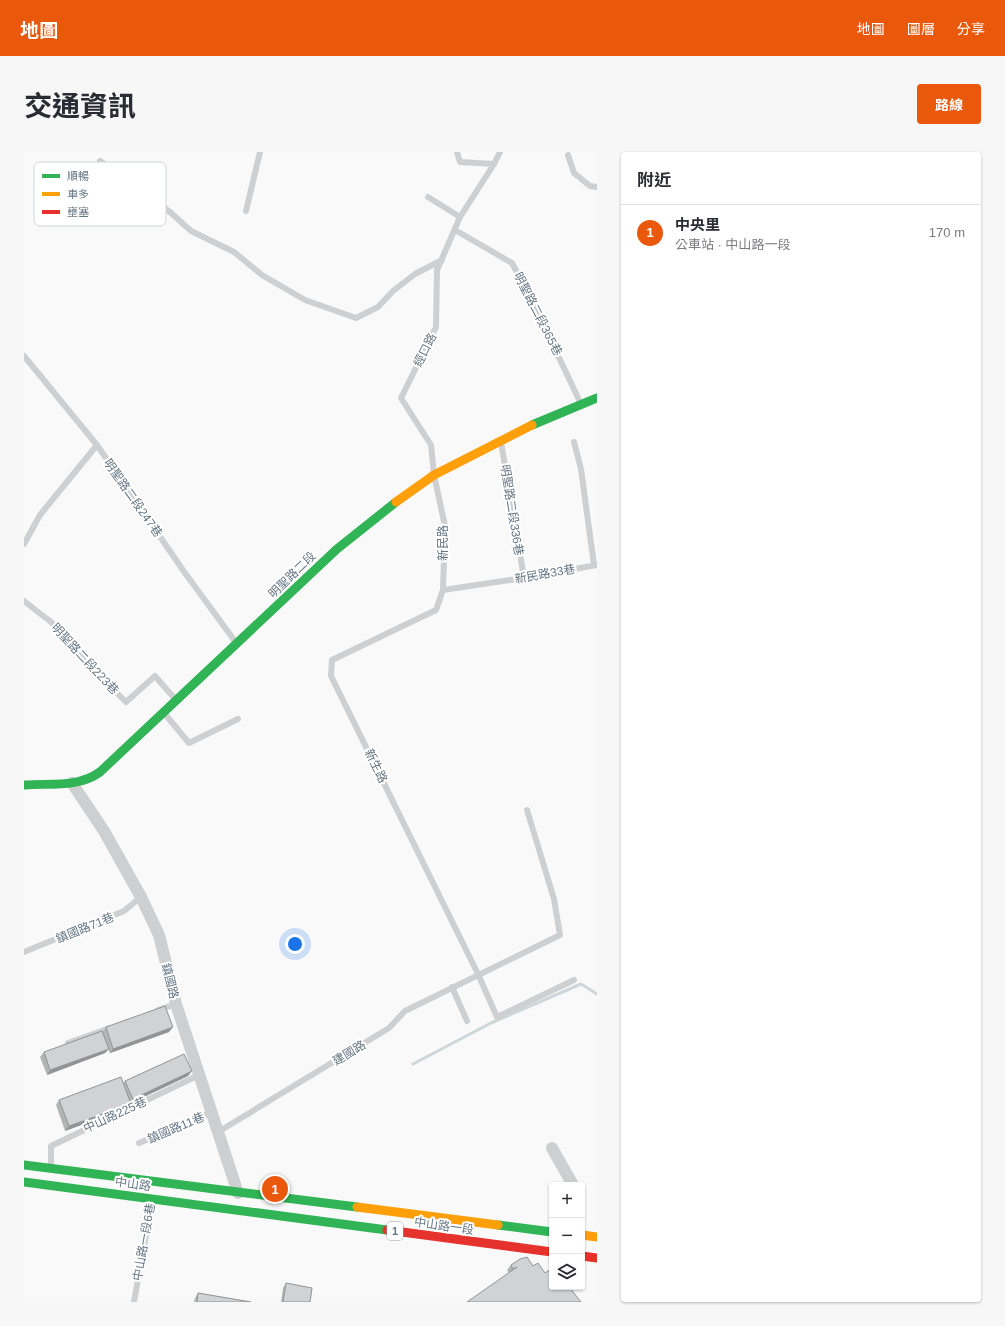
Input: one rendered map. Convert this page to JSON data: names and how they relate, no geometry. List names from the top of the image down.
{
  "streets": {
    "main road": [
      "明聖路二段",
      "中山路",
      "中山路一段",
      "1"
    ],
    "street": ["鎮國路"],
    "lane": [
      "明聖路二段365巷",
      "經口路",
      "明聖路二段247巷",
      "明聖路二段336巷",
      "新民路",
      "新民路33巷",
      "明聖路二段223巷",
      "新生路",
      "鎮國路71巷",
      "建國路",
      "中山路225巷",
      "鎮國路11巷",
      "中山路一段6巷"
    ]
  },
  "crossings": [
    ["明聖路二段365巷", "經口路"],
    ["明聖路二段365巷", "明聖路二段"],
    ["經口路", "新民路"],
    ["經口路", "明聖路二段"],
    ["明聖路二段247巷", "明聖路二段"],
    ["明聖路二段336巷", "新民路33巷"],
    ["明聖路二段336巷", "明聖路二段"],
    ["新民路", "新民路33巷"],
    ["新民路", "明聖路二段"],
    ["新民路", "新生路"],
    ["明聖路二段", "明聖路二段223巷"],
    ["明聖路二段", "鎮國路"],
    ["新生路", "建國路"],
    ["鎮國路71巷", "鎮國路"],
    ["鎮國路", "建國路"],
    ["鎮國路", "中山路225巷"],
    ["鎮國路", "鎮國路11巷"],
    ["鎮國路", "中山路"],
    ["鎮國路", "中山路一段"],
    ["中山路225巷", "中山路"],
    ["中山路", "中山路一段"],
    ["中山路", "中山路一段6巷"]
  ],
  "legend": ["順暢", "車多", "壅塞"],
  "page": {
    "header": "地圖",
    "nav": ["地圖", "圖層", "分享"],
    "title": "交通資訊",
    "buttons": "路線",
    "heading": "附近",
    "list": [
      {
        "mark": "1",
        "name": "中央里",
        "note": "公車站 · 中山路一段",
        "value": "170 m"
      }
    ],
    "pins": "1",
    "map_buttons": ["+", "−"]
  }
}
